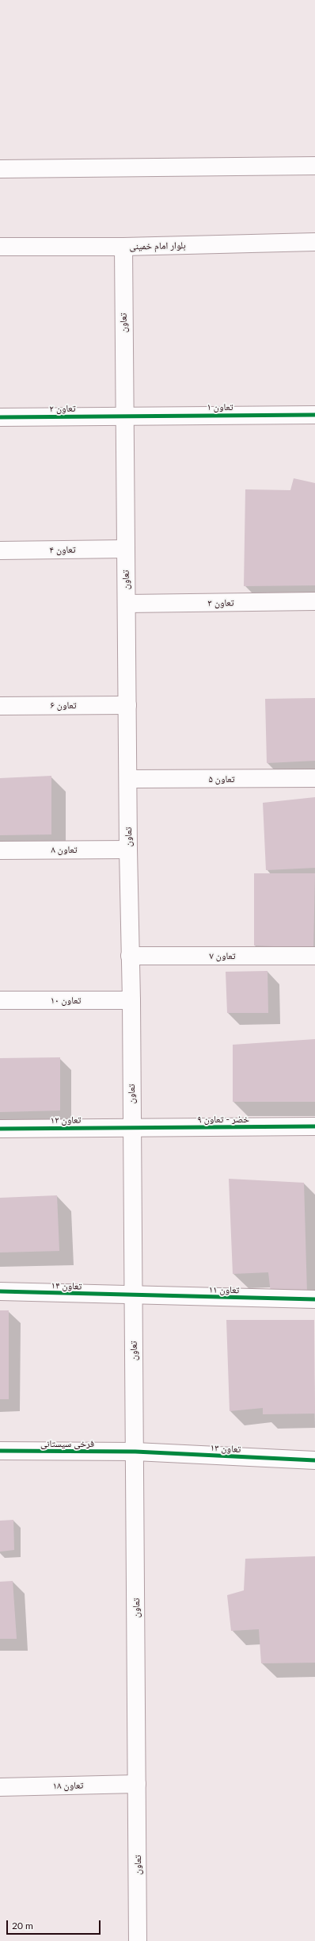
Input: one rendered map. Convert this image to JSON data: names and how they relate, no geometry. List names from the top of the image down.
{
  "streets": {
    "street": [
      "بلوار امام خمینی",
      "تعاون",
      "تعاون ۱",
      "تعاون ۲",
      "تعاون ۴",
      "تعاون ۳",
      "تعاون ۶",
      "تعاون ۵",
      "تعاون ۸",
      "تعاون ۷",
      "تعاون ۱۰",
      "خضر - تعاون ۹",
      "تعاون ۱۲",
      "تعاون ۱۴",
      "تعاون ۱۱",
      "فرخی سیستانی",
      "تعاون ۱۳",
      "تعاون ۱۸"
    ]
  },
  "crossings": [
    ["بلوار امام خمینی", "تعاون"],
    ["تعاون", "تعاون ۱"],
    ["تعاون", "تعاون ۲"],
    ["تعاون", "تعاون ۴"],
    ["تعاون", "تعاون ۳"],
    ["تعاون", "تعاون ۶"],
    ["تعاون", "تعاون ۵"],
    ["تعاون", "تعاون ۸"],
    ["تعاون", "تعاون ۷"],
    ["تعاون", "تعاون ۱۰"],
    ["تعاون", "خضر - تعاون ۹"],
    ["تعاون", "تعاون ۱۲"],
    ["تعاون", "تعاون ۱۴"],
    ["تعاون", "تعاون ۱۱"],
    ["تعاون", "فرخی سیستانی"],
    ["تعاون", "تعاون ۱۳"],
    ["تعاون", "تعاون ۱۸"],
    ["تعاون ۱", "تعاون ۲"],
    ["خضر - تعاون ۹", "تعاون ۱۲"],
    ["تعاون ۱۴", "تعاون ۱۱"],
    ["فرخی سیستانی", "تعاون ۱۳"]
  ],
  "scale_bar": "20 m"
}
